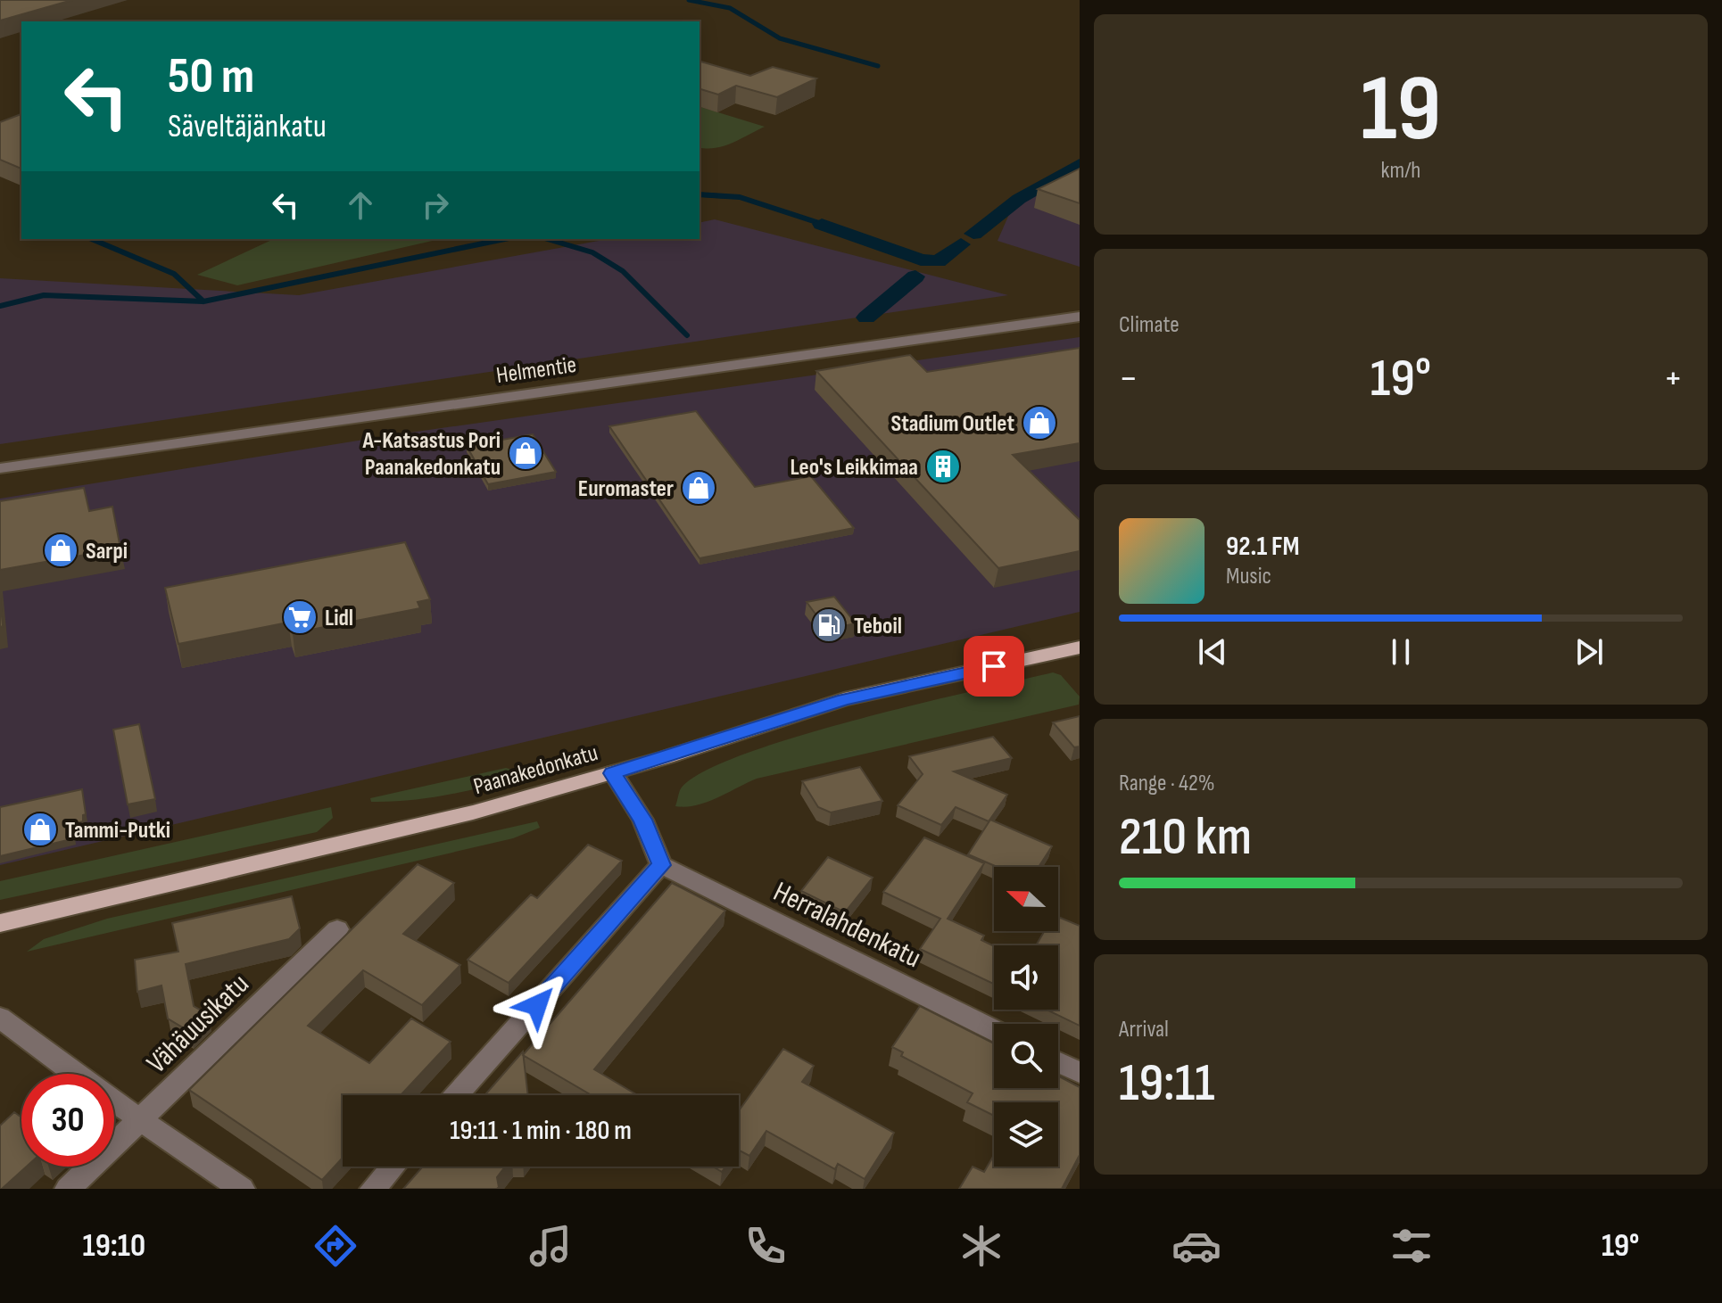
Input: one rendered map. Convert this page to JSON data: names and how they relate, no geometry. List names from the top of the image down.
{
  "streets": {
    "main road": ["Paanakedonkatu"],
    "street": ["Helmentie", "Herralahdenkatu", "Vähäuusikatu"]
  },
  "places": {
    "shop": [
      "Stadium Outlet",
      "A-Katsastus Pori Paanakedonkatu",
      "Euromaster",
      "Sarpi",
      "Tammi-Putki"
    ],
    "building": ["Leo's Leikkimaa"],
    "supermarket": ["Lidl"],
    "fuel station": ["Teboil"]
  },
  "north": "left",
  "page": {
    "tile": [
      ["19", "km/h"],
      "Climate",
      ["Range · 42%", "210 km"],
      ["Arrival", "19:11"]
    ],
    "turn": ["50 m", "Säveltäjänkatu"],
    "heat": ["−", "19°", "+"],
    "song": ["92.1 FM", "Music"],
    "limit": "30",
    "trip": "19:11 · 1 min · 180 m",
    "tabs": ["19:10", "19°"]
  }
}
